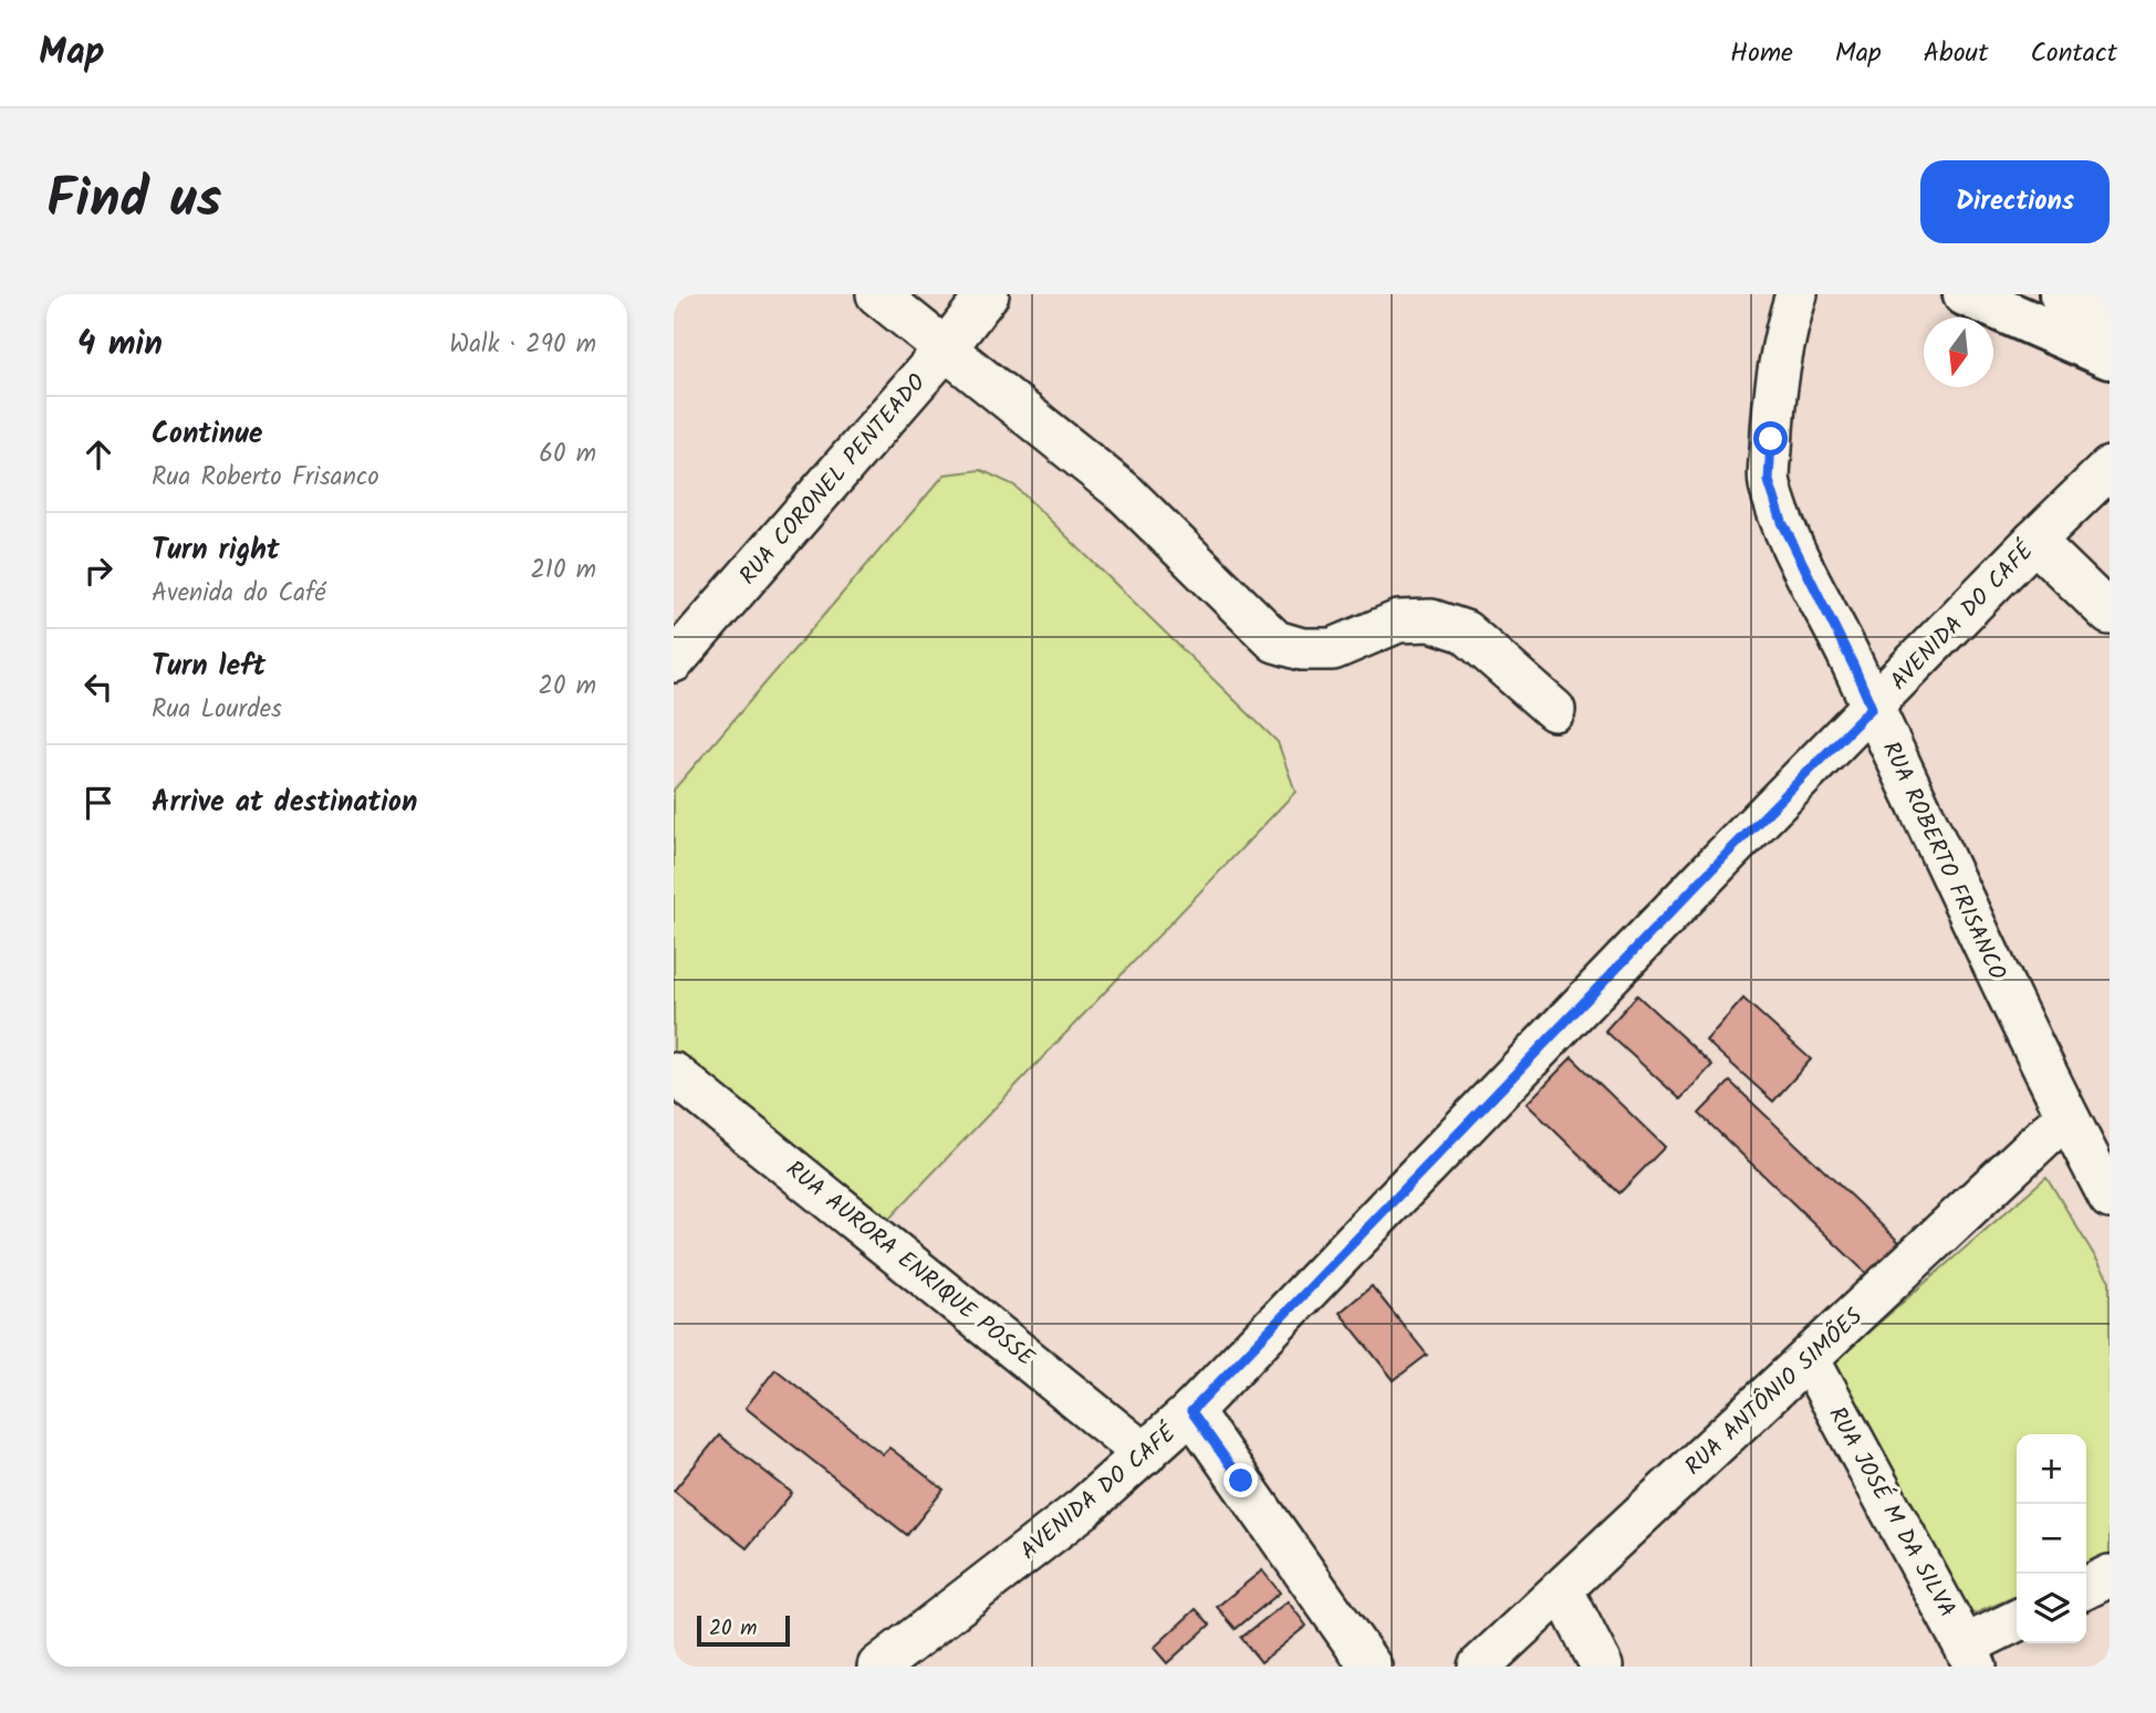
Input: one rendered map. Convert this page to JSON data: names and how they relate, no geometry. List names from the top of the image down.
{
  "streets": {
    "street": [
      "RUA CORONEL PENTEADO",
      "AVENIDA DO CAFÉ",
      "RUA ROBERTO FRISANCO",
      "RUA AURORA ENRIQUE POSSE",
      "RUA ANTÔNIO SIMÕES",
      "RUA JOSÉ M DA SILVA"
    ]
  },
  "crossings": [
    ["AVENIDA DO CAFÉ", "RUA ROBERTO FRISANCO"],
    ["AVENIDA DO CAFÉ", "RUA AURORA ENRIQUE POSSE"],
    ["RUA ROBERTO FRISANCO", "RUA ANTÔNIO SIMÕES"],
    ["RUA ANTÔNIO SIMÕES", "RUA JOSÉ M DA SILVA"]
  ],
  "scale_bar": "20 m",
  "north": "bottom",
  "page": {
    "header": "Map",
    "nav": [
      "Home",
      "Map",
      "About",
      "Contact"
    ],
    "title": "Find us",
    "buttons": "Directions",
    "heading": ["4 min", "Walk · 290 m"],
    "list": [
      ["Continue", "Rua Roberto Frisanco", "60 m"],
      ["Turn right", "Avenida do Café", "210 m"],
      ["Turn left", "Rua Lourdes", "20 m"],
      "Arrive at destination"
    ],
    "map_buttons": ["+", "−"],
    "scale": "20 m"
  }
}
